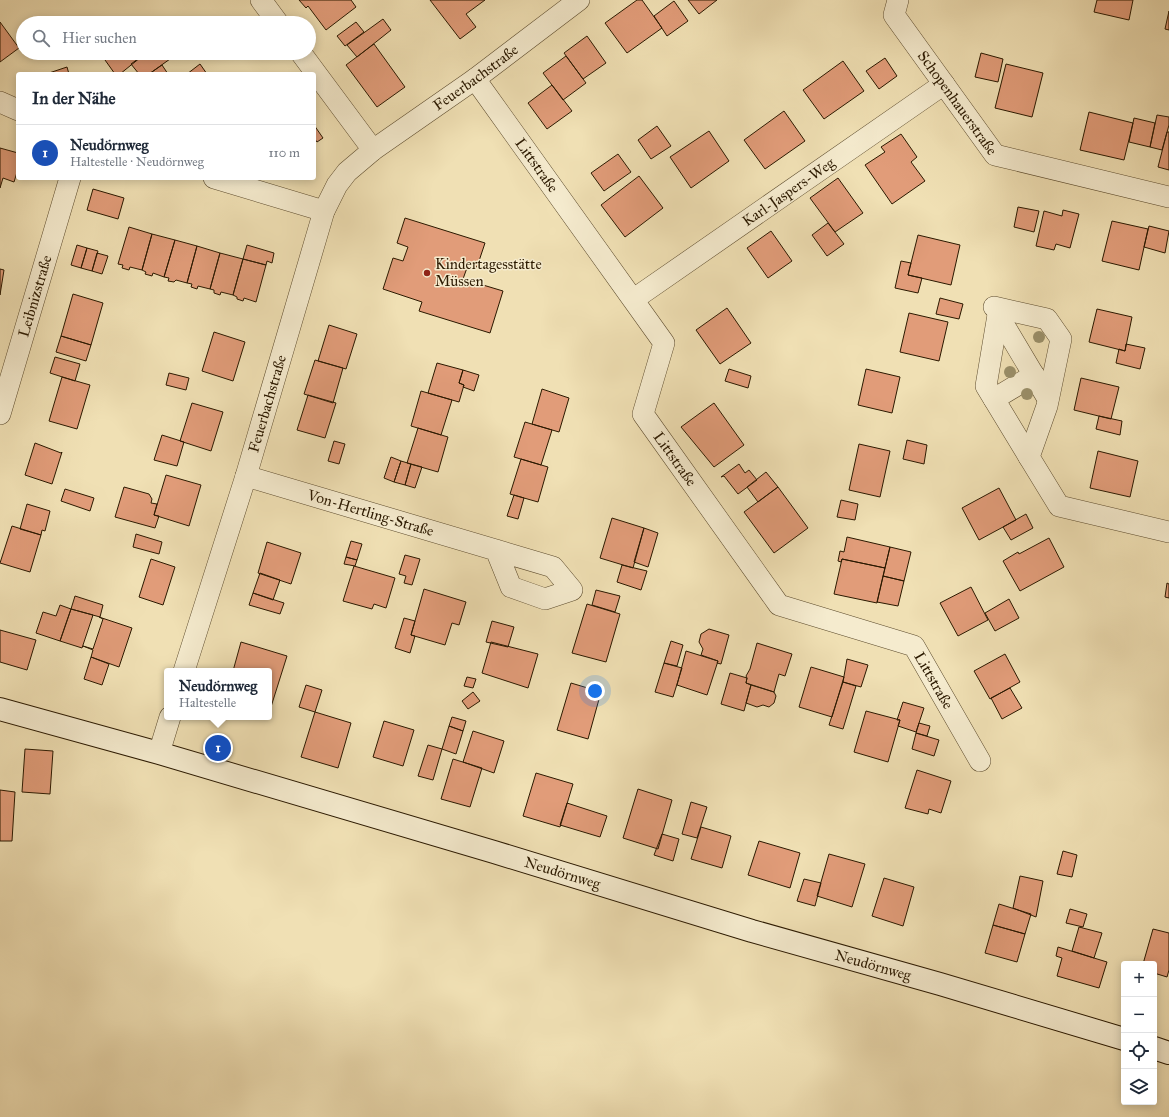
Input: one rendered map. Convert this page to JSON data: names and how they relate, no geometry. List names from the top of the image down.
{
  "streets": {
    "street": [
      "Feuerbachstraße",
      "Schopenhauerstraße",
      "Littstraße",
      "Karl-Jaspers-Weg",
      "Leibnizstraße",
      "Von-Hertling-Straße",
      "Neudörnweg"
    ]
  },
  "crossings": [
    ["Feuerbachstraße", "Littstraße"],
    ["Feuerbachstraße", "Von-Hertling-Straße"],
    ["Schopenhauerstraße", "Karl-Jaspers-Weg"],
    ["Littstraße", "Karl-Jaspers-Weg"]
  ],
  "places": ["Kindertagesstätte Müssen"],
  "page": {
    "search": "Hier suchen",
    "heading": "In der Nähe",
    "list": [
      {
        "mark": "1",
        "name": "Neudörnweg",
        "note": "Haltestelle · Neudörnweg",
        "value": "110 m"
      }
    ],
    "popup": ["Neudörnweg", "Haltestelle"],
    "pins": "1",
    "map_buttons": ["+", "−"]
  }
}
